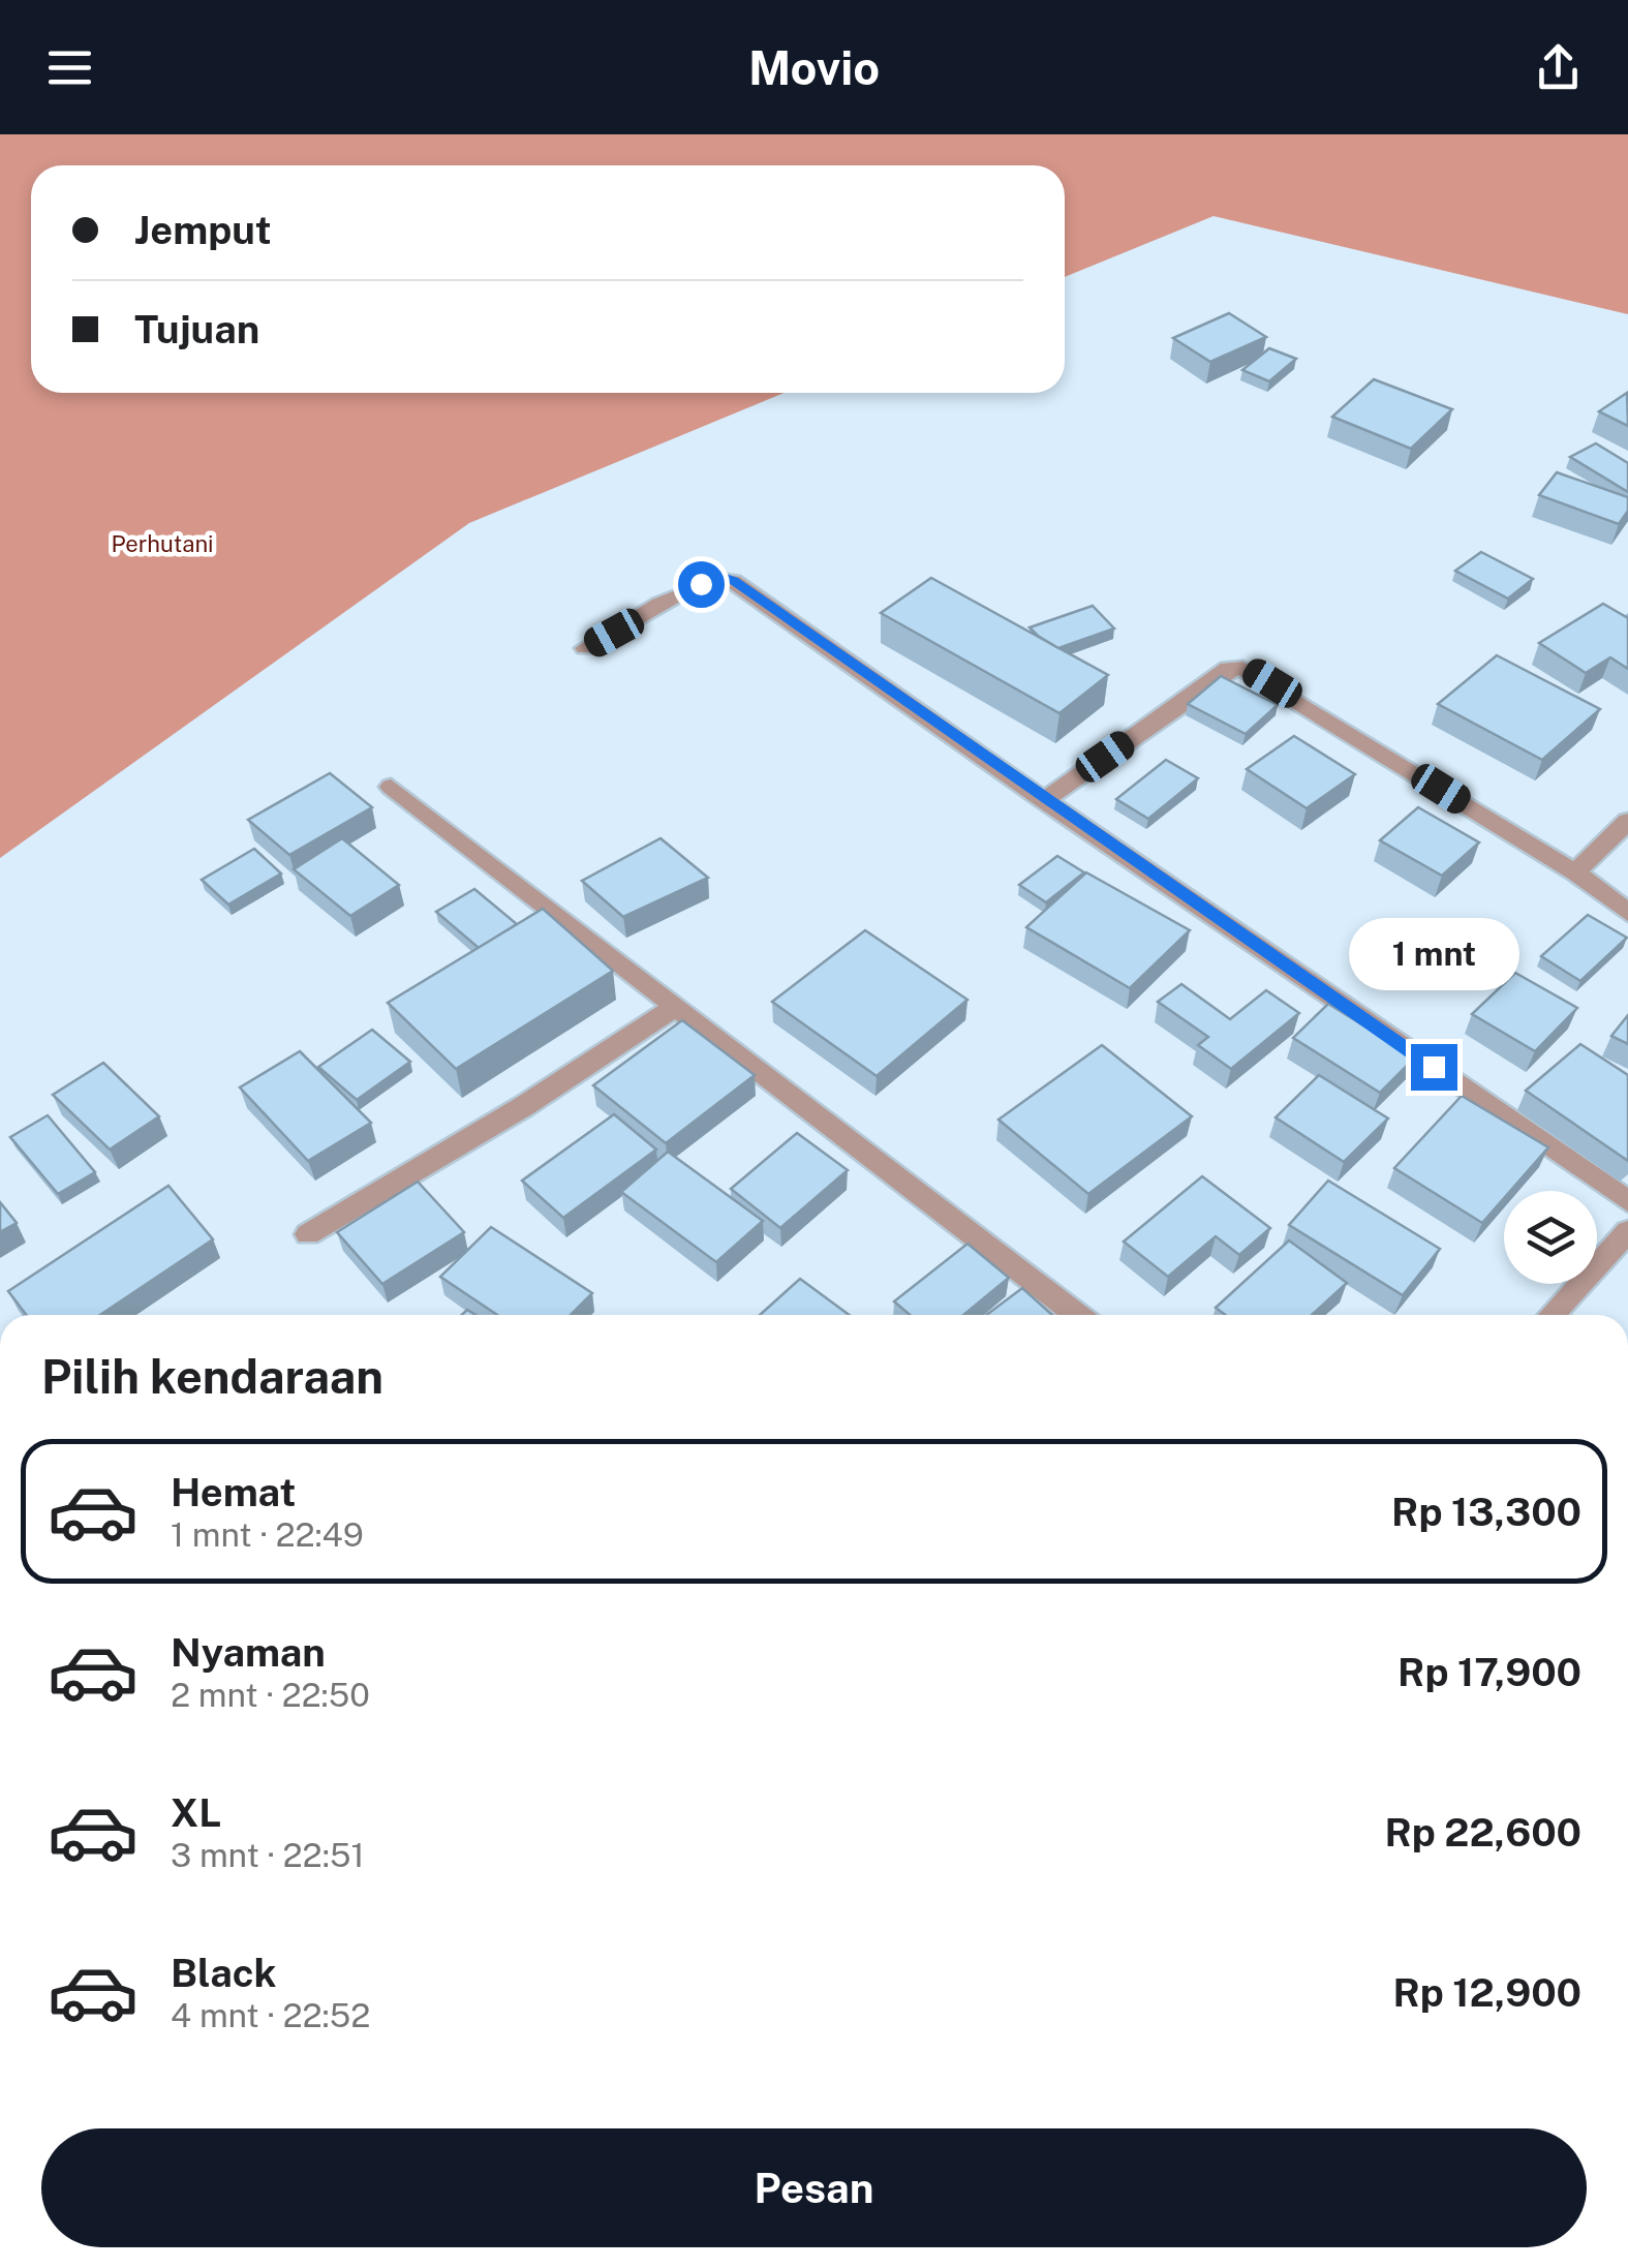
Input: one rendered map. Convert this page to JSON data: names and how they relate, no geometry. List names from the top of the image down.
{
  "parks": ["Perhutani"],
  "page": {
    "header": "Movio",
    "banner": ["Jemput", "Tujuan"],
    "bubble": "1 mnt",
    "heading": "Pilih kendaraan",
    "list": [
      {
        "name": "Hemat",
        "note": "1 mnt · 22:49",
        "value": "Rp 13,300"
      },
      {
        "name": "Nyaman",
        "note": "2 mnt · 22:50",
        "value": "Rp 17,900"
      },
      {
        "name": "XL",
        "note": "3 mnt · 22:51",
        "value": "Rp 22,600"
      },
      {
        "name": "Black",
        "note": "4 mnt · 22:52",
        "value": "Rp 12,900"
      }
    ],
    "buttons": "Pesan"
  }
}
